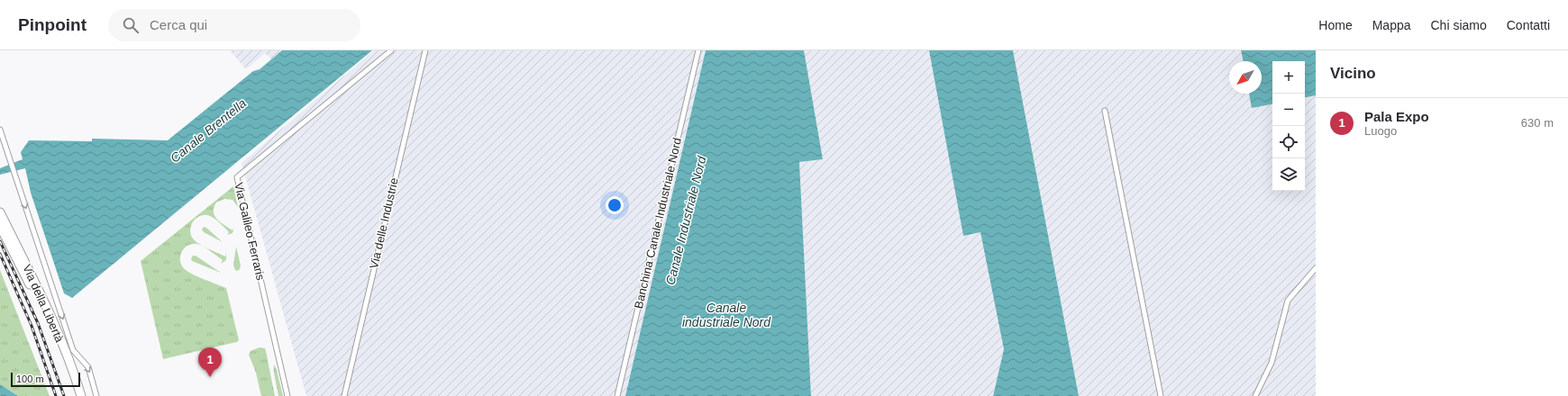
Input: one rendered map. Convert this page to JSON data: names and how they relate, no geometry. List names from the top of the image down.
{
  "streets": {
    "highway": ["Via della Libertà"],
    "street": ["Via delle Industrie", "Banchina Canale Industriale Nord", "Via Galileo Ferraris"]
  },
  "water": ["Canale Brentella", "Canale Industriale Nord", "Canale industriale Nord"],
  "scale_bar": "100 m",
  "north": "bottom left",
  "page": {
    "header": "Pinpoint",
    "search": "Cerca qui",
    "nav": [
      "Home",
      "Mappa",
      "Chi siamo",
      "Contatti"
    ],
    "heading": "Vicino",
    "map_buttons": ["+", "−"],
    "list": [
      {
        "mark": "1",
        "name": "Pala Expo",
        "note": "Luogo",
        "value": "630 m"
      }
    ],
    "pins": "1",
    "scale": "100 m"
  }
}
